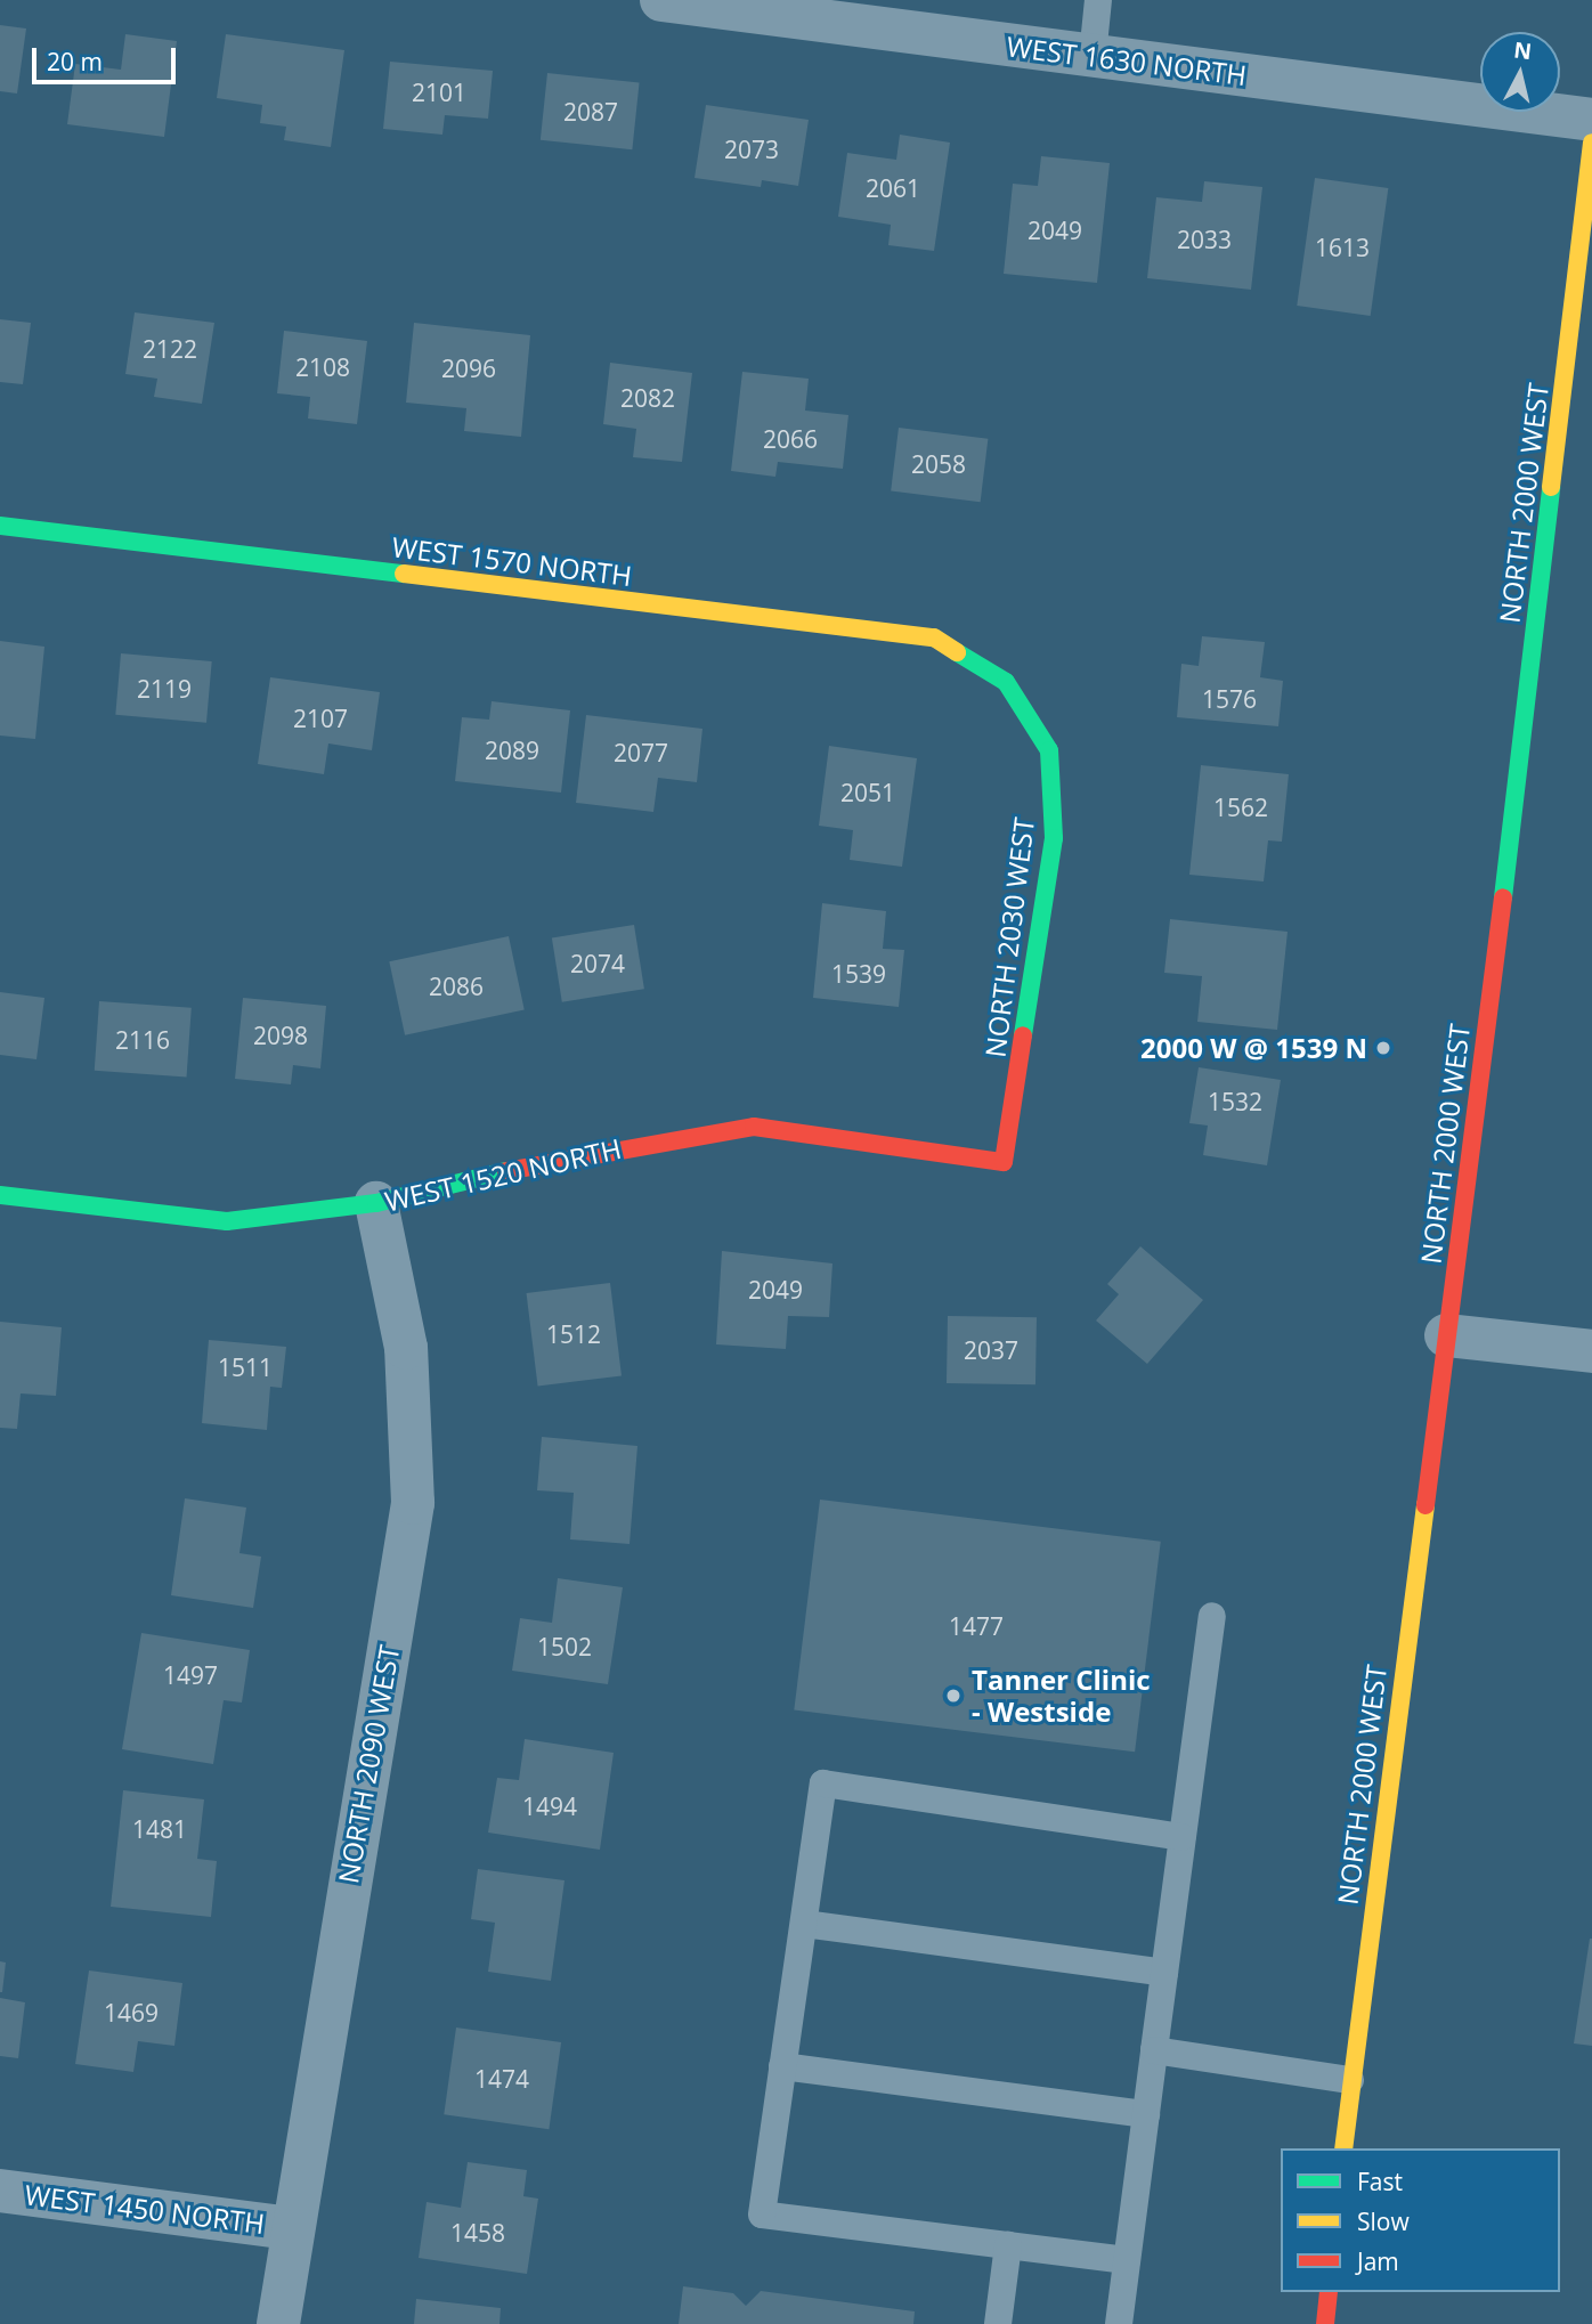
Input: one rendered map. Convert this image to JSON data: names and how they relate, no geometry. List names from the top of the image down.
{
  "streets": {
    "street": [
      "WEST 1630 NORTH",
      "NORTH 2000 WEST",
      "WEST 1570 NORTH",
      "NORTH 2030 WEST",
      "WEST 1520 NORTH",
      "NORTH 2090 WEST",
      "WEST 1450 NORTH"
    ]
  },
  "crossings": [
    ["WEST 1570 NORTH", "NORTH 2030 WEST"],
    ["NORTH 2030 WEST", "WEST 1520 NORTH"],
    ["WEST 1520 NORTH", "NORTH 2090 WEST"],
    ["NORTH 2090 WEST", "WEST 1450 NORTH"]
  ],
  "places": ["2000 W @ 1539 N", "Tanner Clinic - Westside"],
  "house_numbers": [
    "2101",
    "2087",
    "2073",
    "2061",
    "2049",
    "2033",
    "1613",
    "2122",
    "2108",
    "2096",
    "2082",
    "2066",
    "2058",
    "2119",
    "1576",
    "2107",
    "2089",
    "2077",
    "2051",
    "1562",
    "2074",
    "1539",
    "2086",
    "2098",
    "2116",
    "1532",
    "2049",
    "1512",
    "2037",
    "1511",
    "1477",
    "1502",
    "1497",
    "1494",
    "1481",
    "1469",
    "1474",
    "1458"
  ],
  "legend": ["Fast", "Slow", "Jam"],
  "scale_bar": "20 m",
  "north": "top"
}
